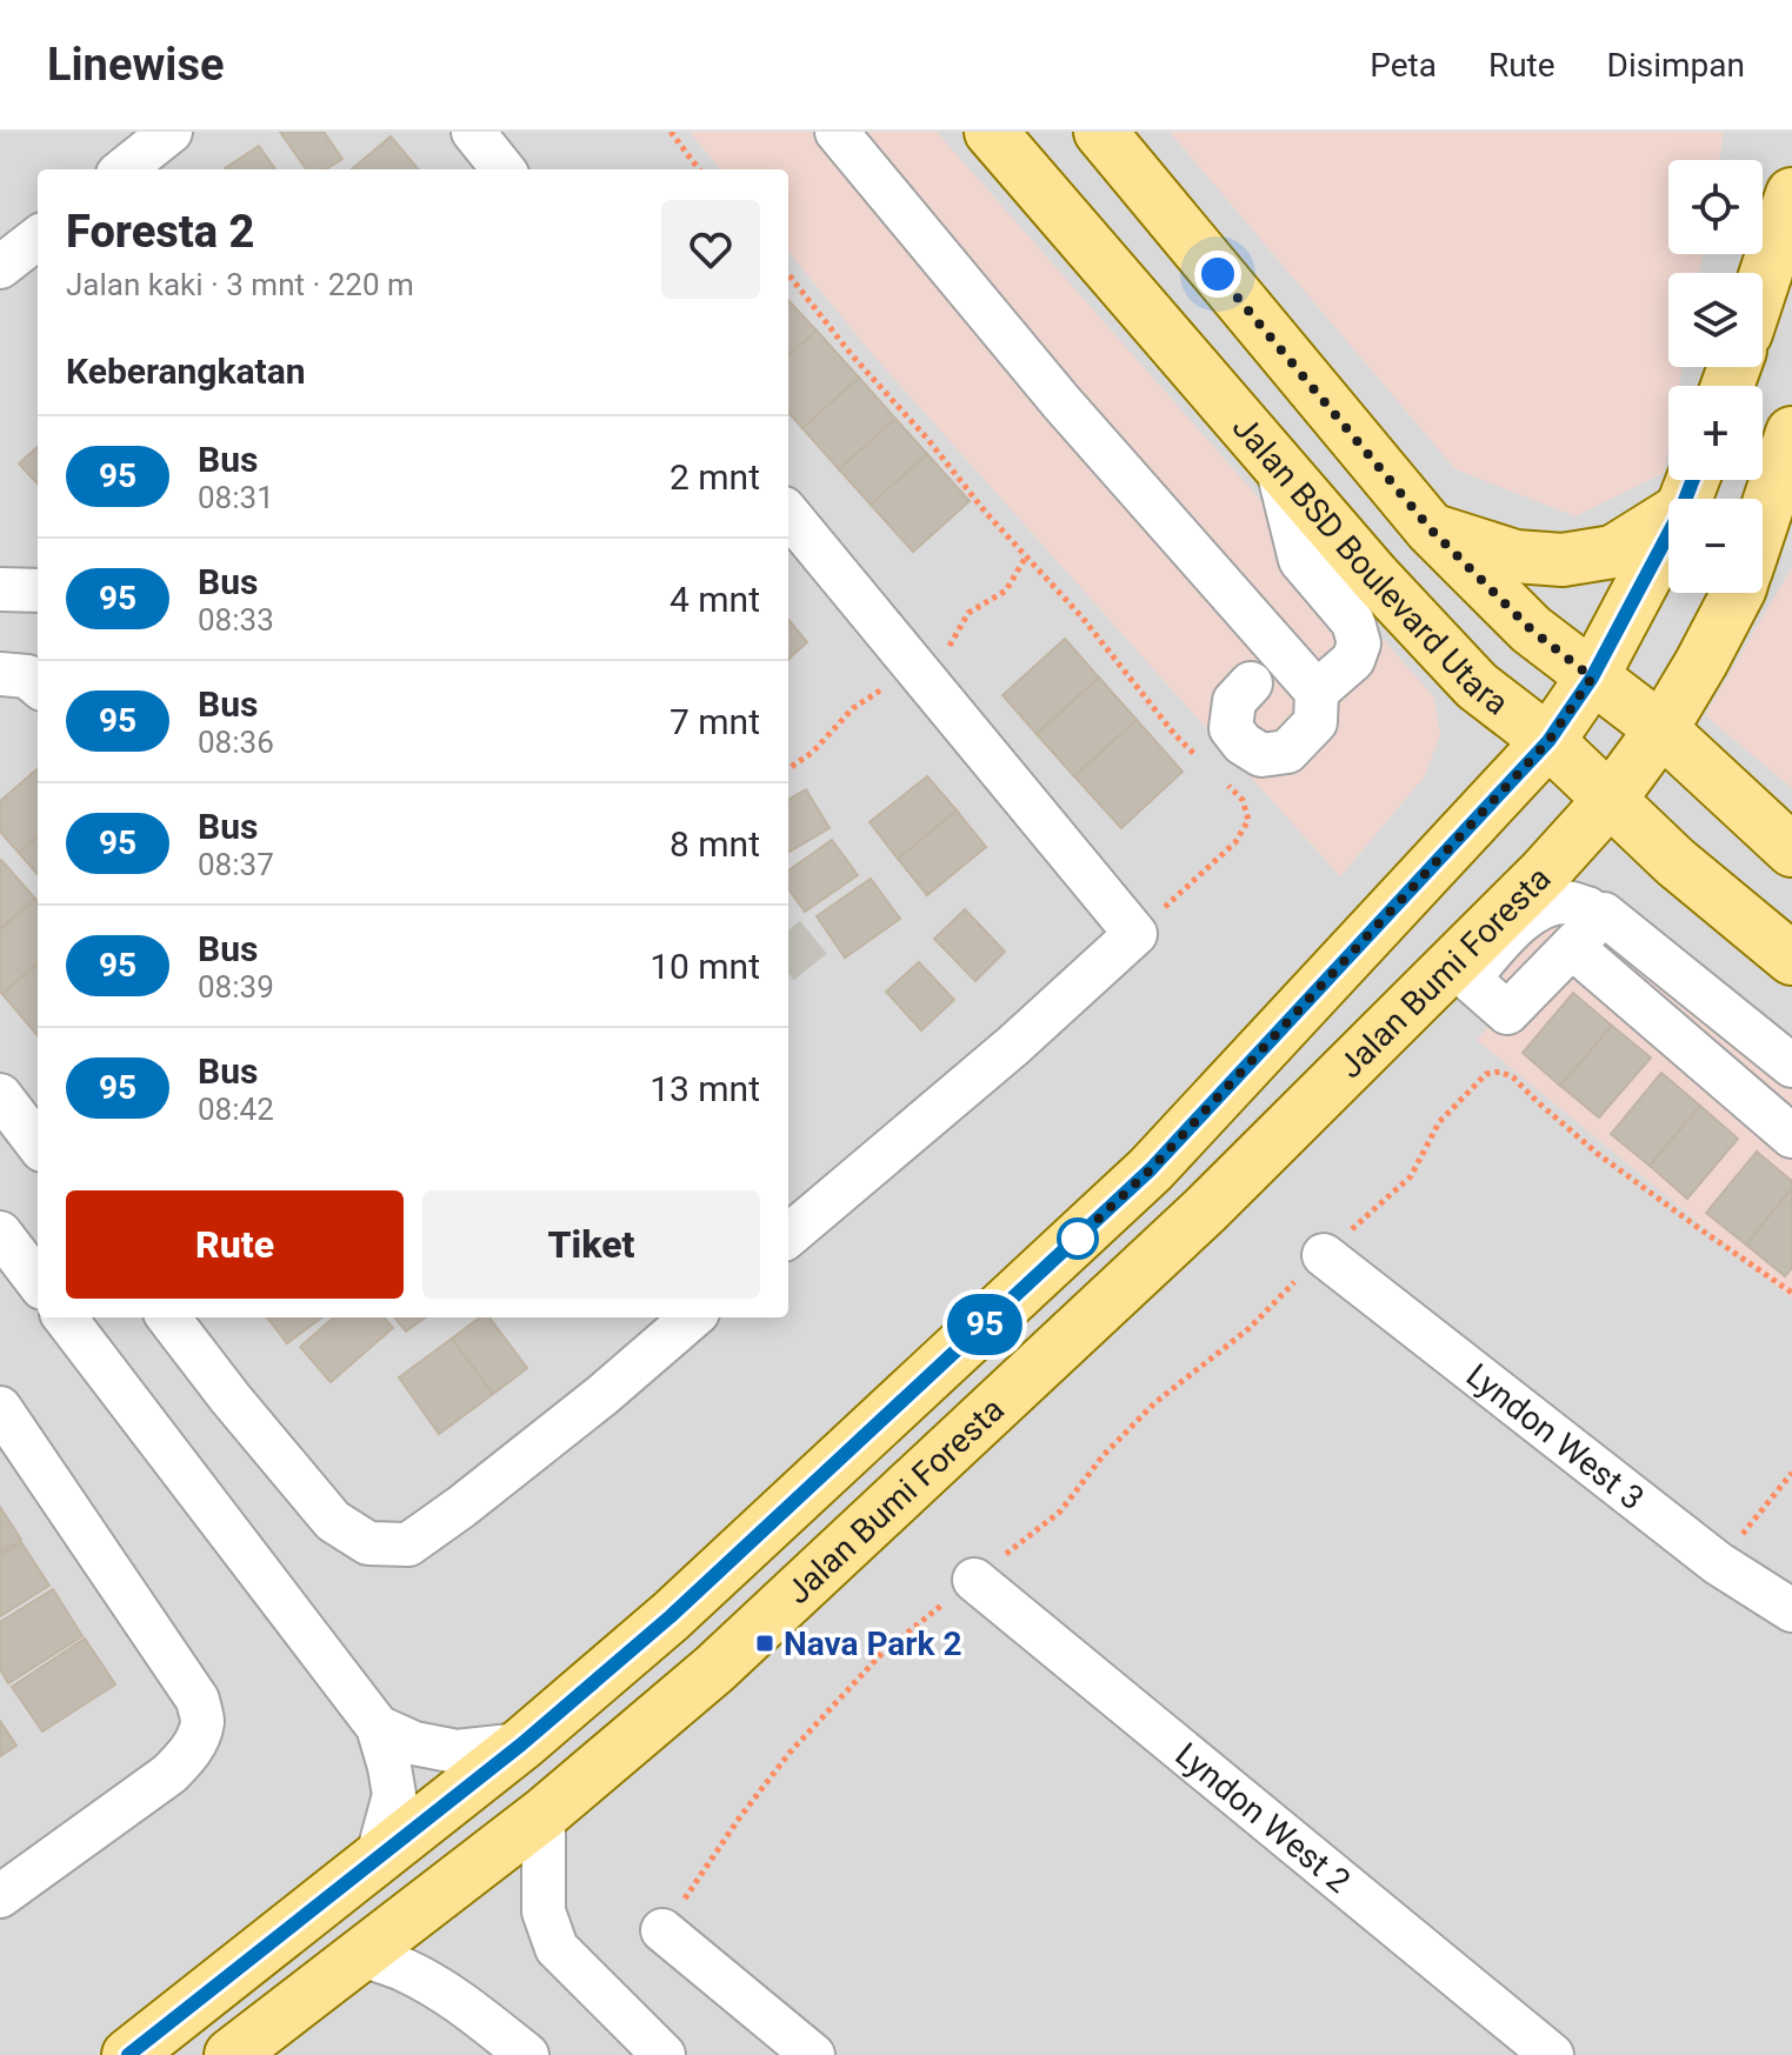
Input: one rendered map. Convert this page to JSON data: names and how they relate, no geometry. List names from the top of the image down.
{
  "streets": {
    "main road": ["Jalan BSD Boulevard Utara", "Jalan Bumi Foresta"],
    "street": ["Lyndon West 3", "Lyndon West 2"]
  },
  "crossings": [
    ["Jalan BSD Boulevard Utara", "Jalan Bumi Foresta"]
  ],
  "places": {
    "transit": ["Nava Park 2"]
  },
  "lines": ["bus line 95"],
  "page": {
    "header": "Linewise",
    "nav": ["Peta", "Rute", "Disimpan"],
    "on_map": "95",
    "map_buttons": ["+", "−"],
    "heading": [
      ["Foresta 2", "Jalan kaki · 3 mnt · 220 m"],
      "Keberangkatan"
    ],
    "list": [
      {
        "mark": "95",
        "name": "Bus",
        "note": "08:31",
        "value": "2 mnt"
      },
      {
        "mark": "95",
        "name": "Bus",
        "note": "08:33",
        "value": "4 mnt"
      },
      {
        "mark": "95",
        "name": "Bus",
        "note": "08:36",
        "value": "7 mnt"
      },
      {
        "mark": "95",
        "name": "Bus",
        "note": "08:37",
        "value": "8 mnt"
      },
      {
        "mark": "95",
        "name": "Bus",
        "note": "08:39",
        "value": "10 mnt"
      },
      {
        "mark": "95",
        "name": "Bus",
        "note": "08:42",
        "value": "13 mnt"
      }
    ],
    "buttons": ["Rute", "Tiket"]
  }
}
